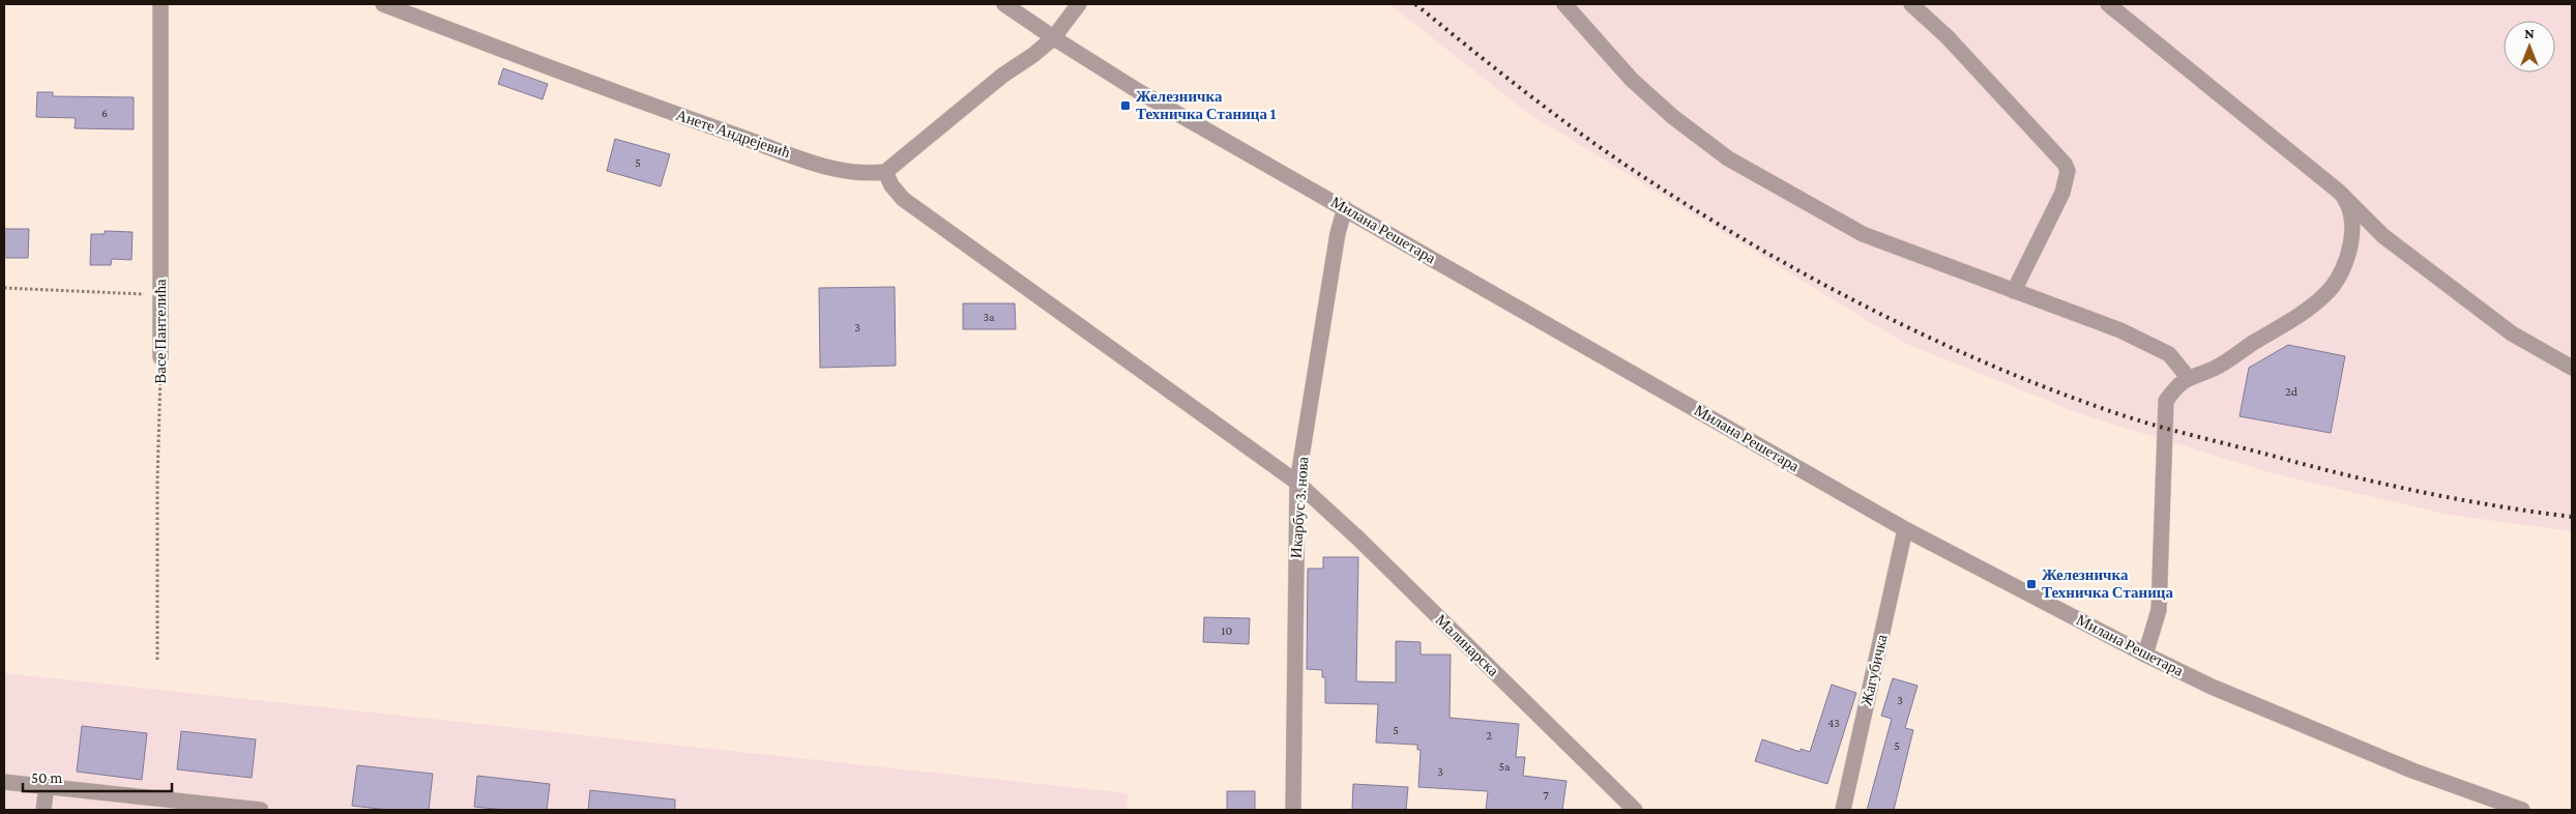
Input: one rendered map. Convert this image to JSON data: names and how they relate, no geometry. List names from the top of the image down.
{
  "streets": {
    "street": [
      "Анете Андрејевић",
      "Милана Решетара",
      "Васе Пантелића",
      "Икарбус 3. нова",
      "Малинарска",
      "Жагубичка"
    ]
  },
  "crossings": [
    ["Анете Андрејевић", "Малинарска"],
    ["Милана Решетара", "Икарбус 3. нова"],
    ["Милана Решетара", "Жагубичка"],
    ["Икарбус 3. нова", "Малинарска"]
  ],
  "places": {
    "transit": ["Железничка Техничка Станица 1", "Железничка Техничка Станица"]
  },
  "house_numbers": [
    "6",
    "5",
    "3a",
    "3",
    "2d",
    "10",
    "3",
    "43",
    "5",
    "2",
    "5",
    "5a",
    "3",
    "7"
  ],
  "scale_bar": "50 m",
  "north": "top"
}
